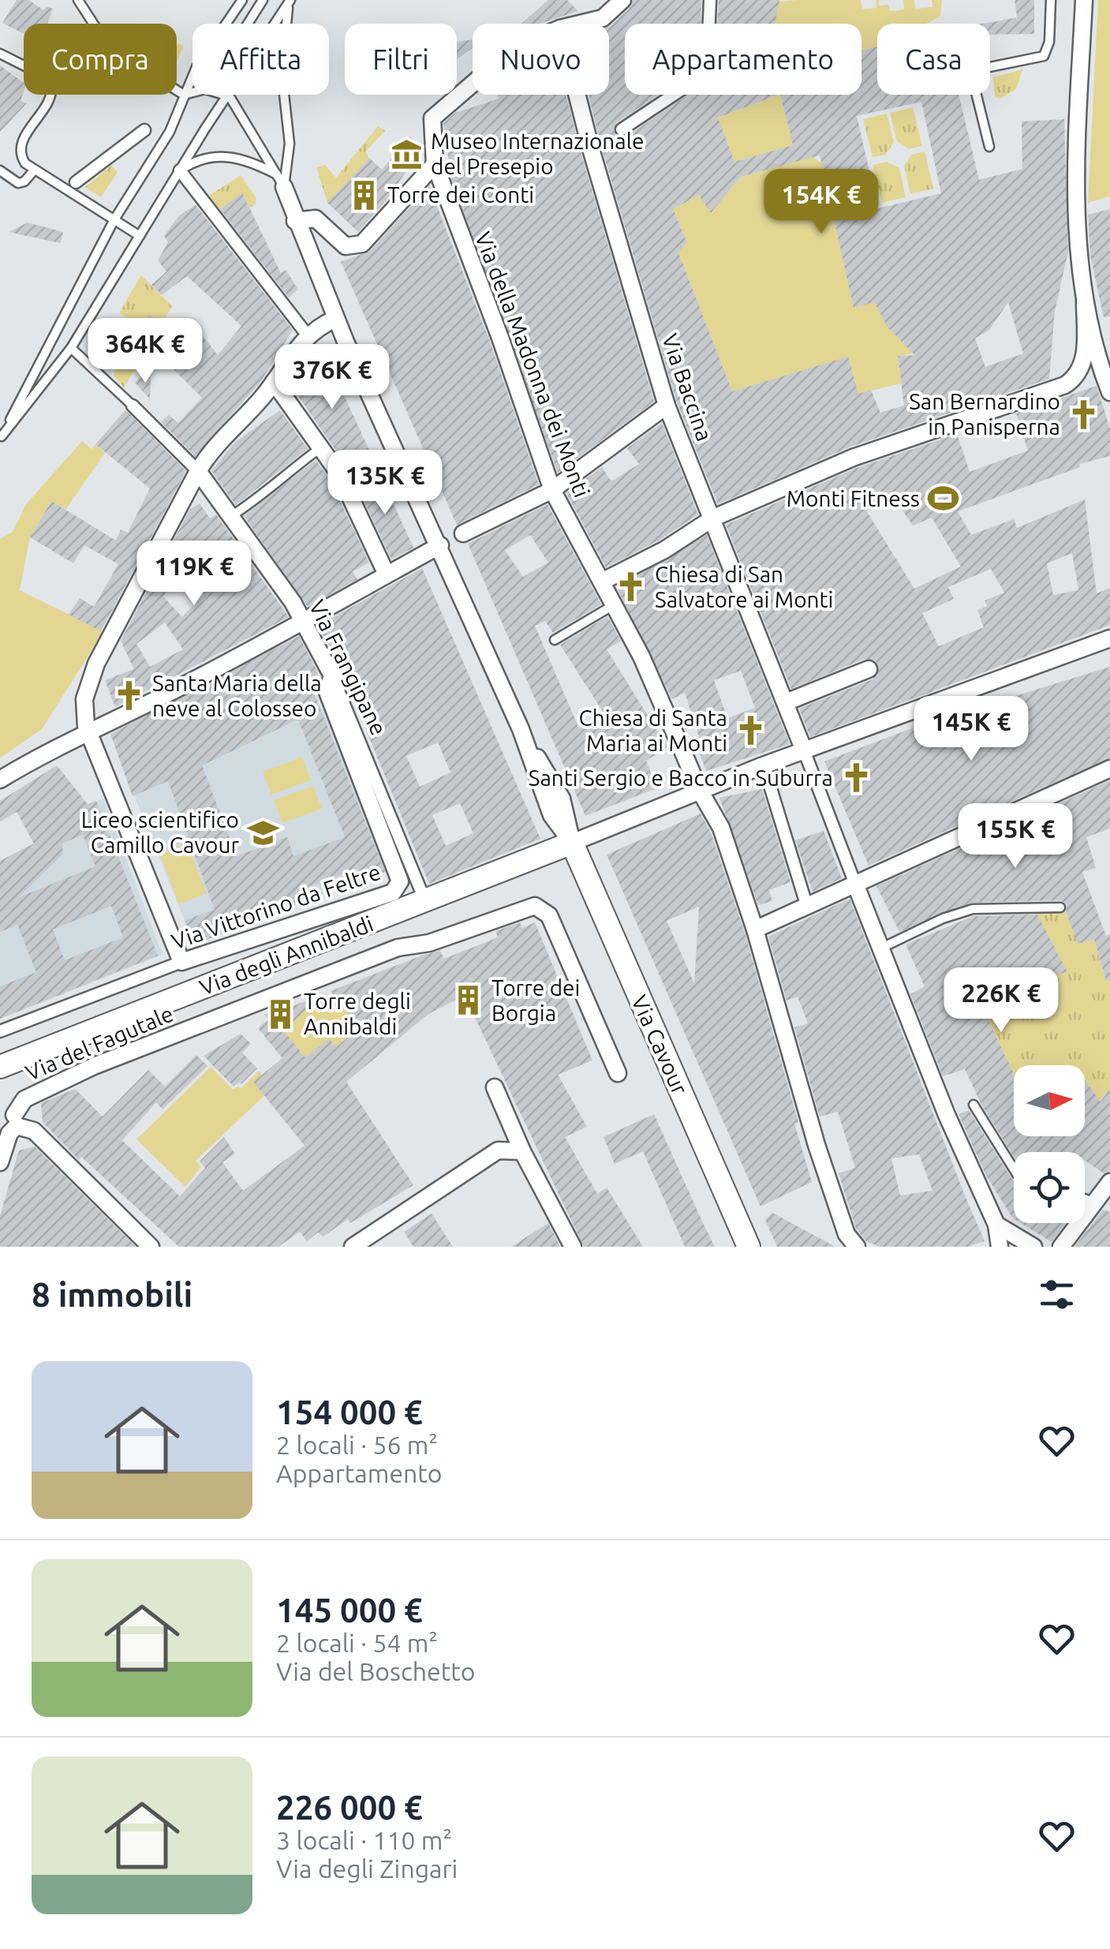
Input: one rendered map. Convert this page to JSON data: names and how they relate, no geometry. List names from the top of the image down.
{
  "streets": {
    "main road": ["Via degli Annibaldi", "Via Cavour"],
    "street": [
      "Via della Madonna dei Monti",
      "Via Baccina",
      "Via Frangipane",
      "Via Vittorino da Feltre",
      "Via del Fagutale"
    ]
  },
  "crossings": [
    ["Via Frangipane", "Via Vittorino da Feltre"],
    ["Via Frangipane", "Via degli Annibaldi"],
    ["Via degli Annibaldi", "Via Cavour"]
  ],
  "places": {
    "museum": ["Museo Internazionale del Presepio"],
    "building": ["Torre dei Conti", "Torre dei Borgia", "Torre degli Annibaldi"],
    "church": [
      "San Bernardino in Panisperna",
      "Chiesa di San Salvatore ai Monti",
      "Santa Maria della neve al Colosseo",
      "Chiesa di Santa Maria ai Monti",
      "Santi Sergio e Bacco in Suburra"
    ],
    "sports": ["Monti Fitness"],
    "school or university": ["Liceo scientifico Camillo Cavour"]
  },
  "north": "right",
  "page": {
    "chip": [
      "Compra",
      "Affitta",
      "Filtri",
      "Nuovo",
      "Appartamento",
      "Casa"
    ],
    "price": [
      "154K €",
      "364K €",
      "376K €",
      "135K €",
      "119K €",
      "145K €",
      "155K €",
      "226K €"
    ],
    "heading": "8 immobili",
    "list": [
      {
        "name": "154 000 €",
        "note": "2 locali · 56 m² · Appartamento"
      },
      {
        "name": "145 000 €",
        "note": "2 locali · 54 m² · Via del Boschetto"
      },
      {
        "name": "226 000 €",
        "note": "3 locali · 110 m² · Via degli Zingari"
      }
    ]
  }
}
